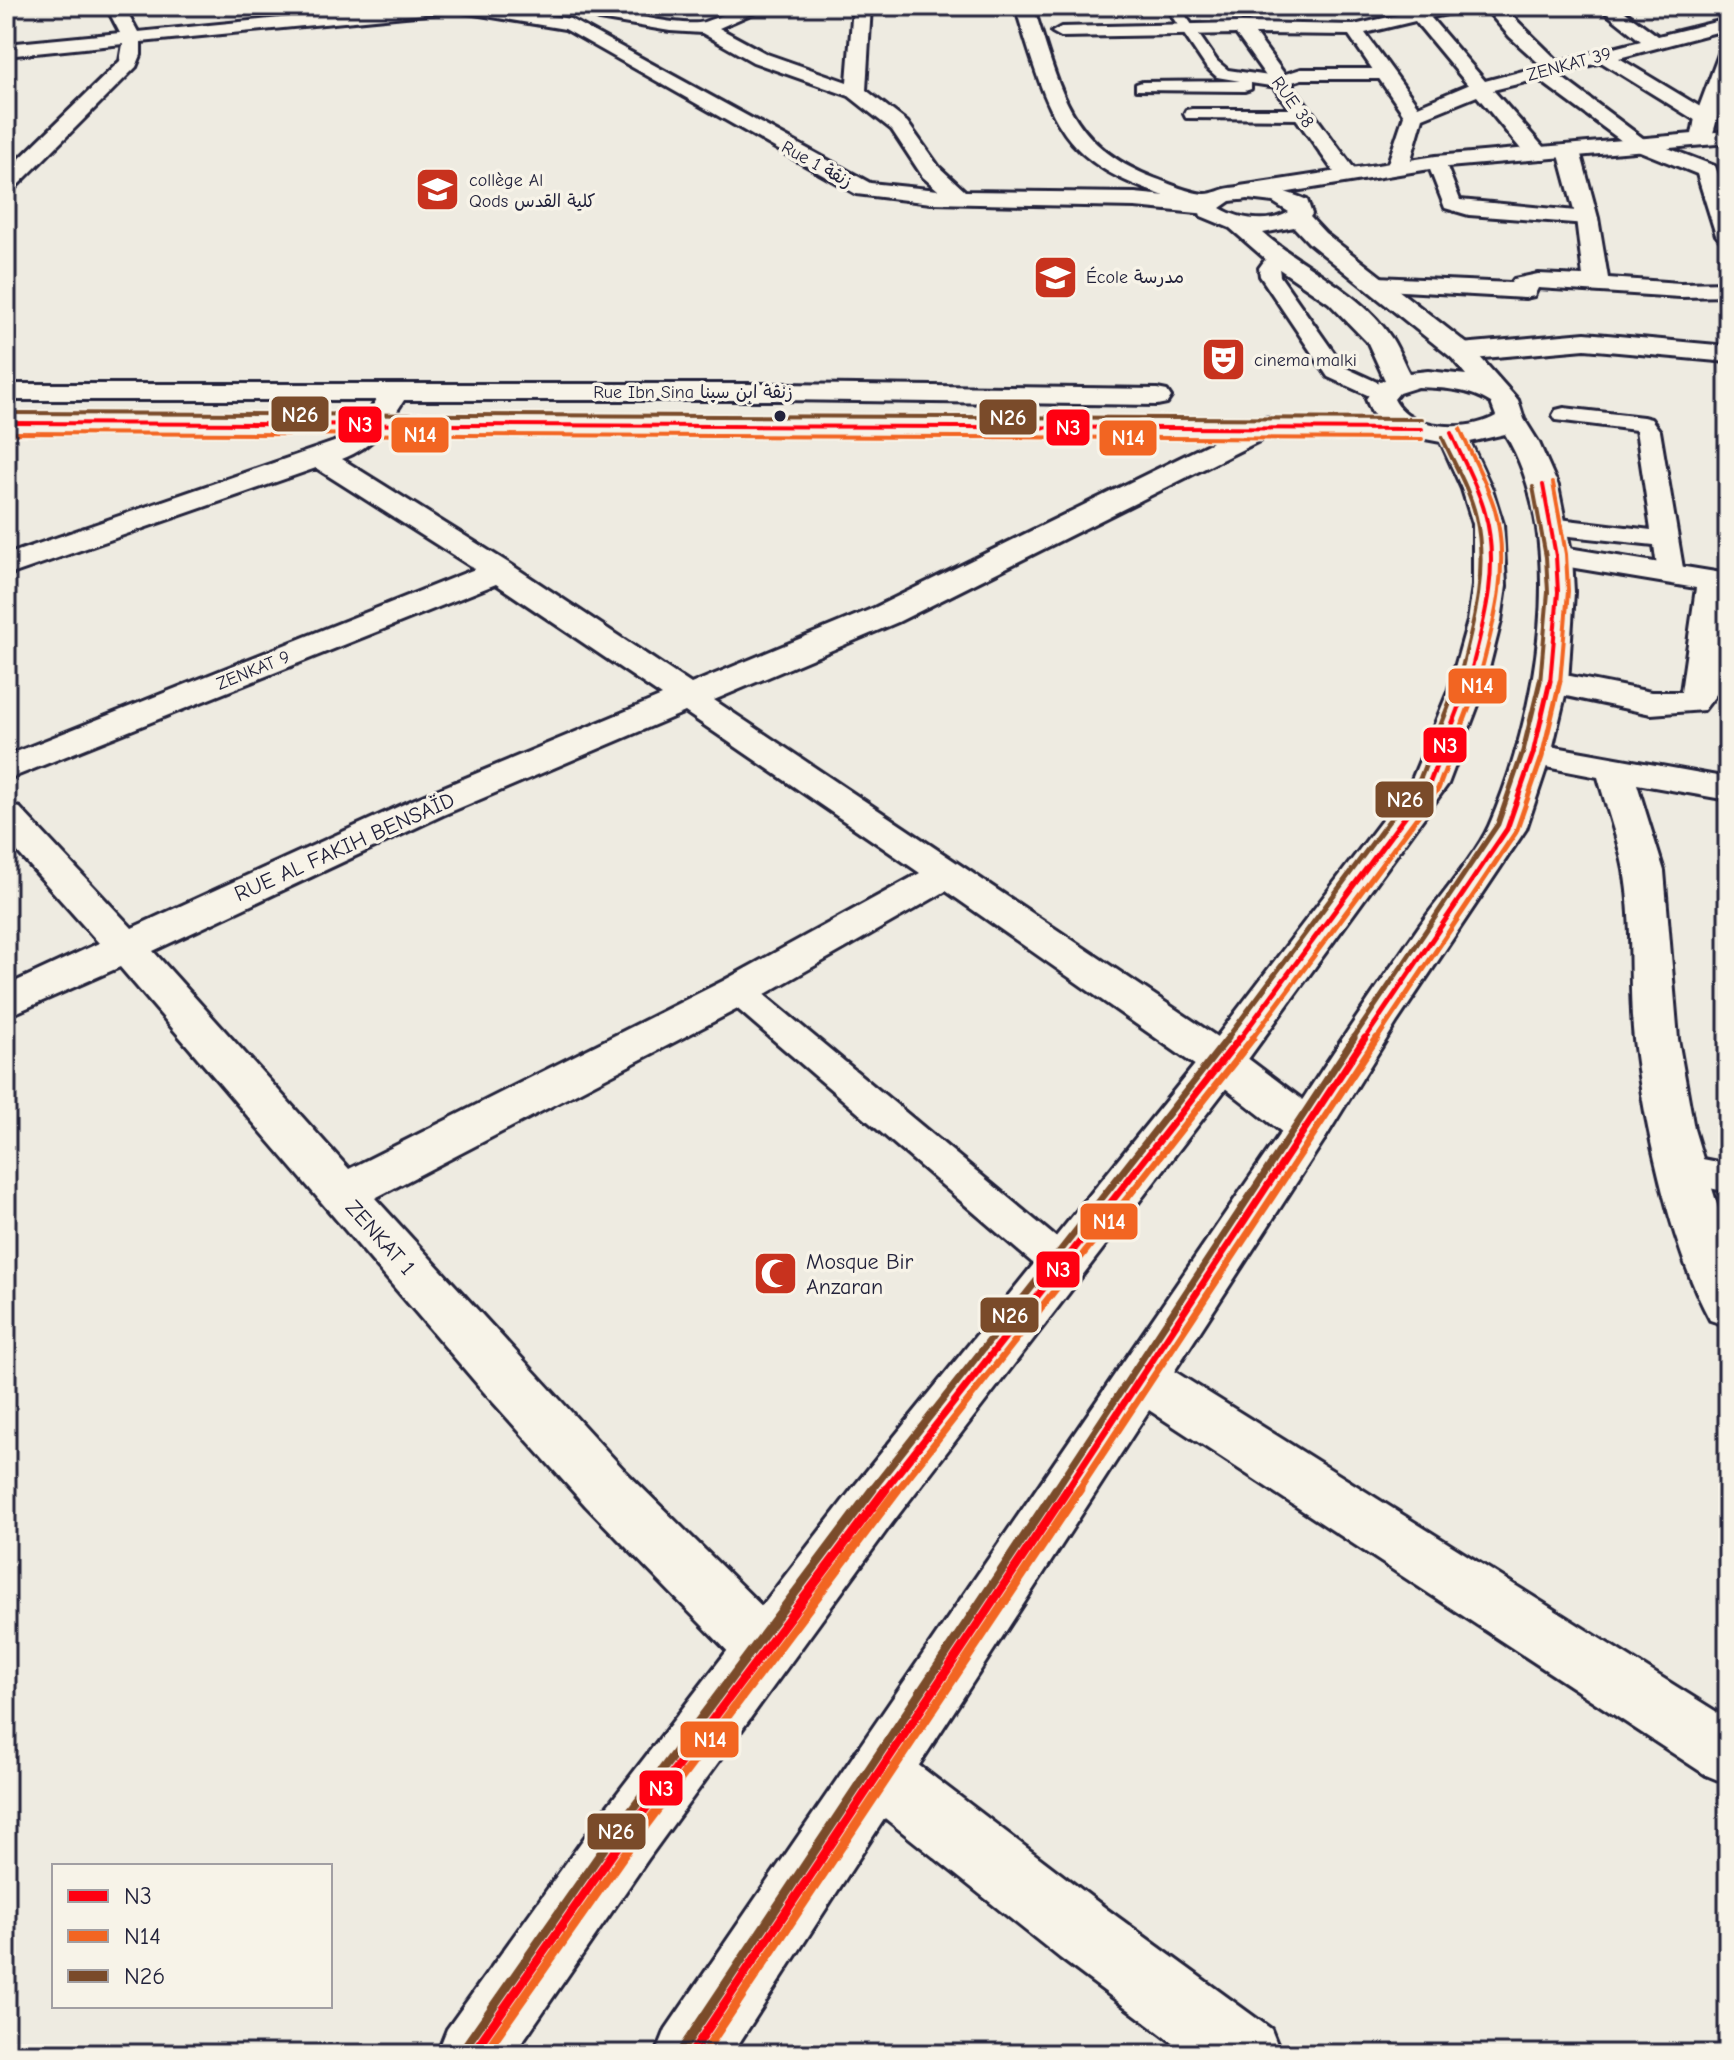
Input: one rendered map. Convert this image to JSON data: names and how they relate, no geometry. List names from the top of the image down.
{
  "streets": {
    "street": [
      "ZENKAT 39",
      "RUE 38",
      "Rue 1 زنقة",
      "Rue Ibn Sina زنقة ابن سينا",
      "ZENKAT 9",
      "RUE AL FAKIH BENSAÏD",
      "ZENKAT 1"
    ]
  },
  "crossings": [
    ["Rue Ibn Sina زنقة ابن سينا", "RUE AL FAKIH BENSAÏD"],
    ["RUE AL FAKIH BENSAÏD", "ZENKAT 1"]
  ],
  "places": {
    "school or university": ["collège Al Qods كلية القدس", "École مدرسة"],
    "theatre": ["cinema malki"],
    "mosque": ["Mosque Bir Anzaran"]
  },
  "lines": ["transit line N26", "transit line N3", "transit line N14"],
  "legend": ["N3", "N14", "N26"]
}
